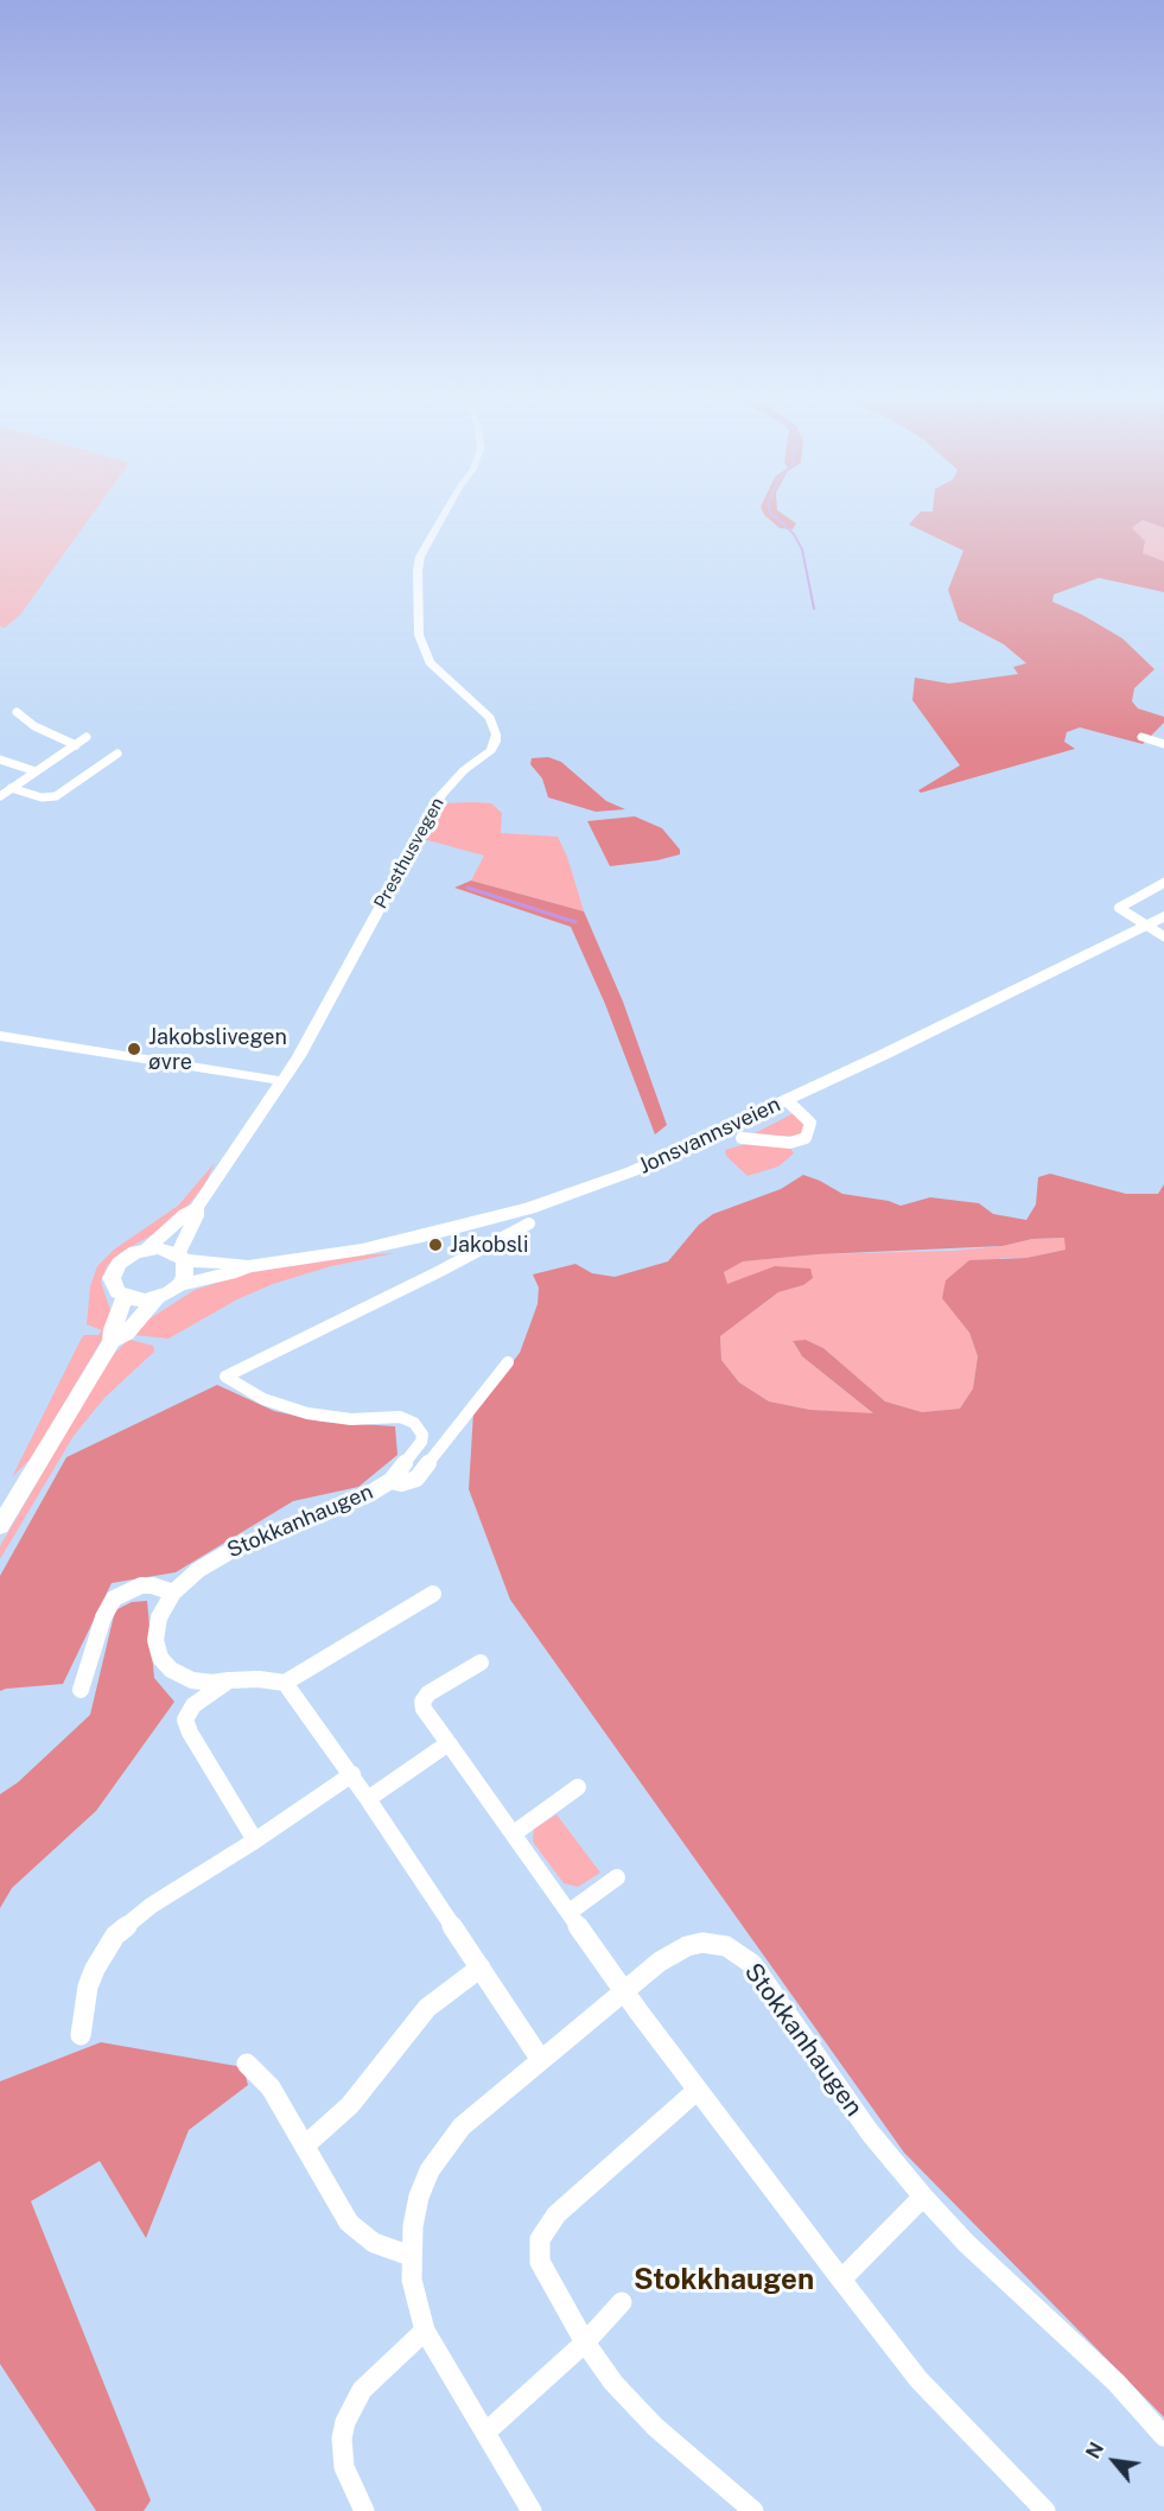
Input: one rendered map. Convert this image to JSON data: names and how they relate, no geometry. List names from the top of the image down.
{
  "streets": {
    "main road": ["Jonsvannsveien"],
    "street": ["Presthusvegen", "Stokkanhaugen"]
  },
  "crossings": [
    ["Presthusvegen", "Jonsvannsveien"]
  ],
  "districts": ["Stokkhaugen"],
  "places": ["Jakobslivegen øvre", "Jakobsli"],
  "north": "top left"
}
